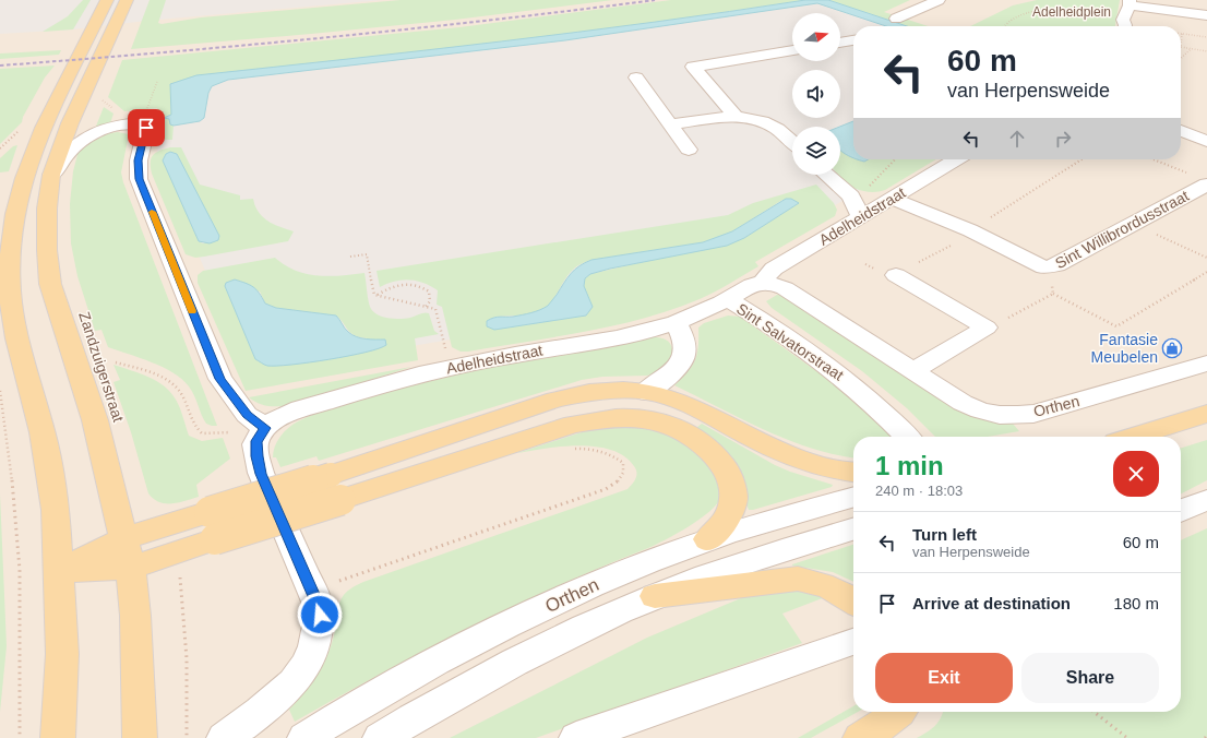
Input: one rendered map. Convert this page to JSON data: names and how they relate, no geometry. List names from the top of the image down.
{
  "streets": {
    "main road": ["Zandzuigerstraat"],
    "street": [
      "Adelheidstraat",
      "Sint Willibrordusstraat",
      "Sint Salvatorstraat",
      "Orthen"
    ],
    "path": ["Adelheidplein"]
  },
  "crossings": [
    ["Adelheidstraat", "Sint Willibrordusstraat"],
    ["Adelheidstraat", "Sint Salvatorstraat"]
  ],
  "places": {
    "shop": ["Fantasie Meubelen"]
  },
  "north": "right",
  "page": {
    "turn": ["60 m", "van Herpensweide"],
    "heading": ["1 min", "240 m · 18:03"],
    "list": [
      {
        "name": "Turn left",
        "note": "van Herpensweide",
        "value": "60 m"
      },
      {
        "name": "Arrive at destination",
        "value": "180 m"
      }
    ],
    "buttons": ["Exit", "Share"]
  }
}
